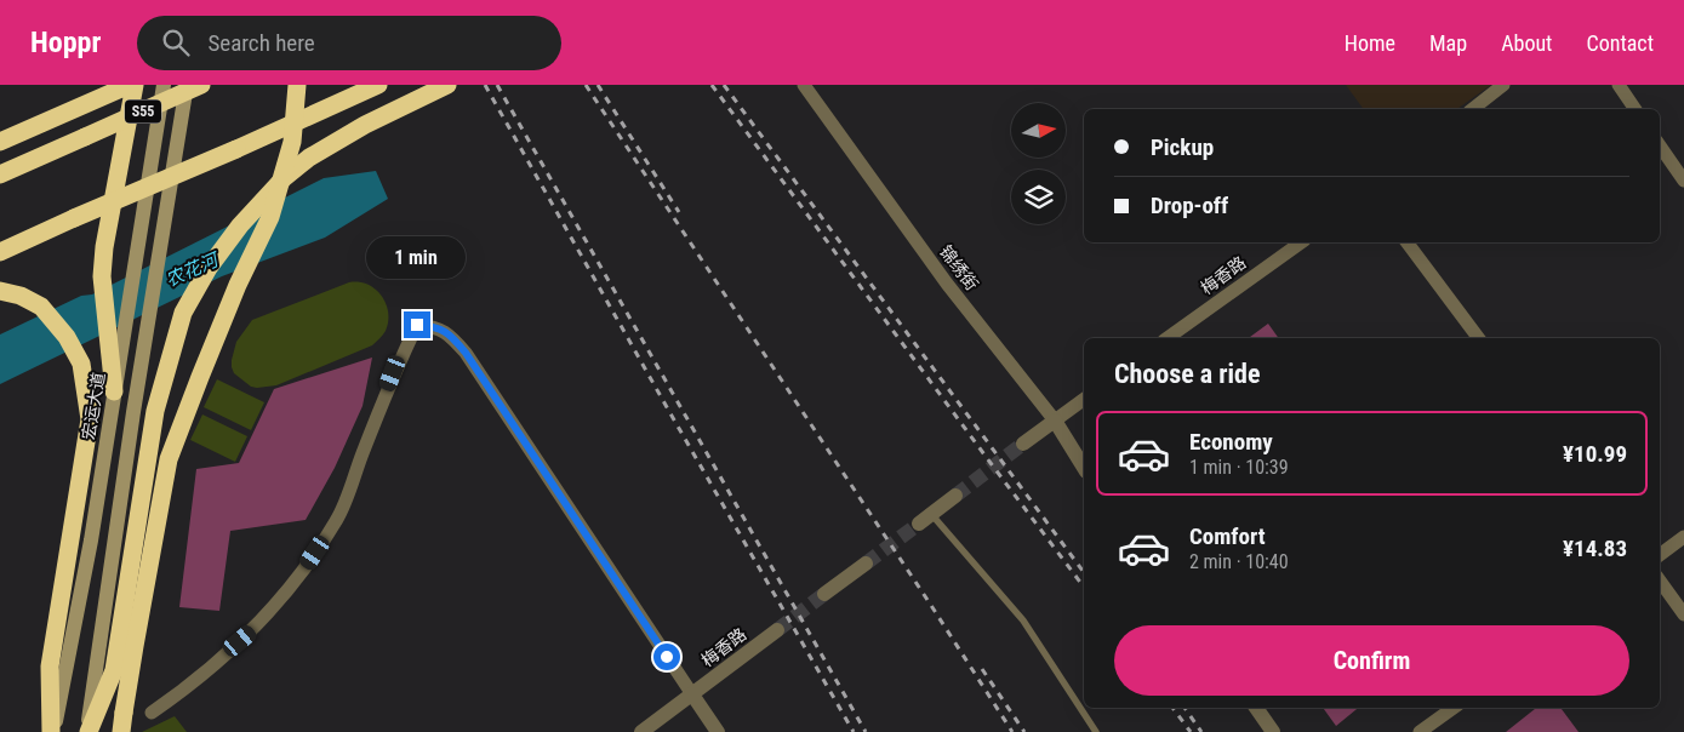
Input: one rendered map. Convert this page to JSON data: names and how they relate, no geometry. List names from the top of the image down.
{
  "streets": {
    "highway": ["S55"],
    "main road": ["宏运大道"],
    "street": ["锦绣街", "梅香路"]
  },
  "water": ["农花河"],
  "north": "right",
  "page": {
    "header": "Hoppr",
    "search": "Search here",
    "nav": [
      "Home",
      "Map",
      "About",
      "Contact"
    ],
    "banner": ["Pickup", "Drop-off"],
    "bubble": "1 min",
    "heading": "Choose a ride",
    "list": [
      {
        "name": "Economy",
        "note": "1 min · 10:39",
        "value": "¥10.99"
      },
      {
        "name": "Comfort",
        "note": "2 min · 10:40",
        "value": "¥14.83"
      }
    ],
    "buttons": "Confirm"
  }
}
